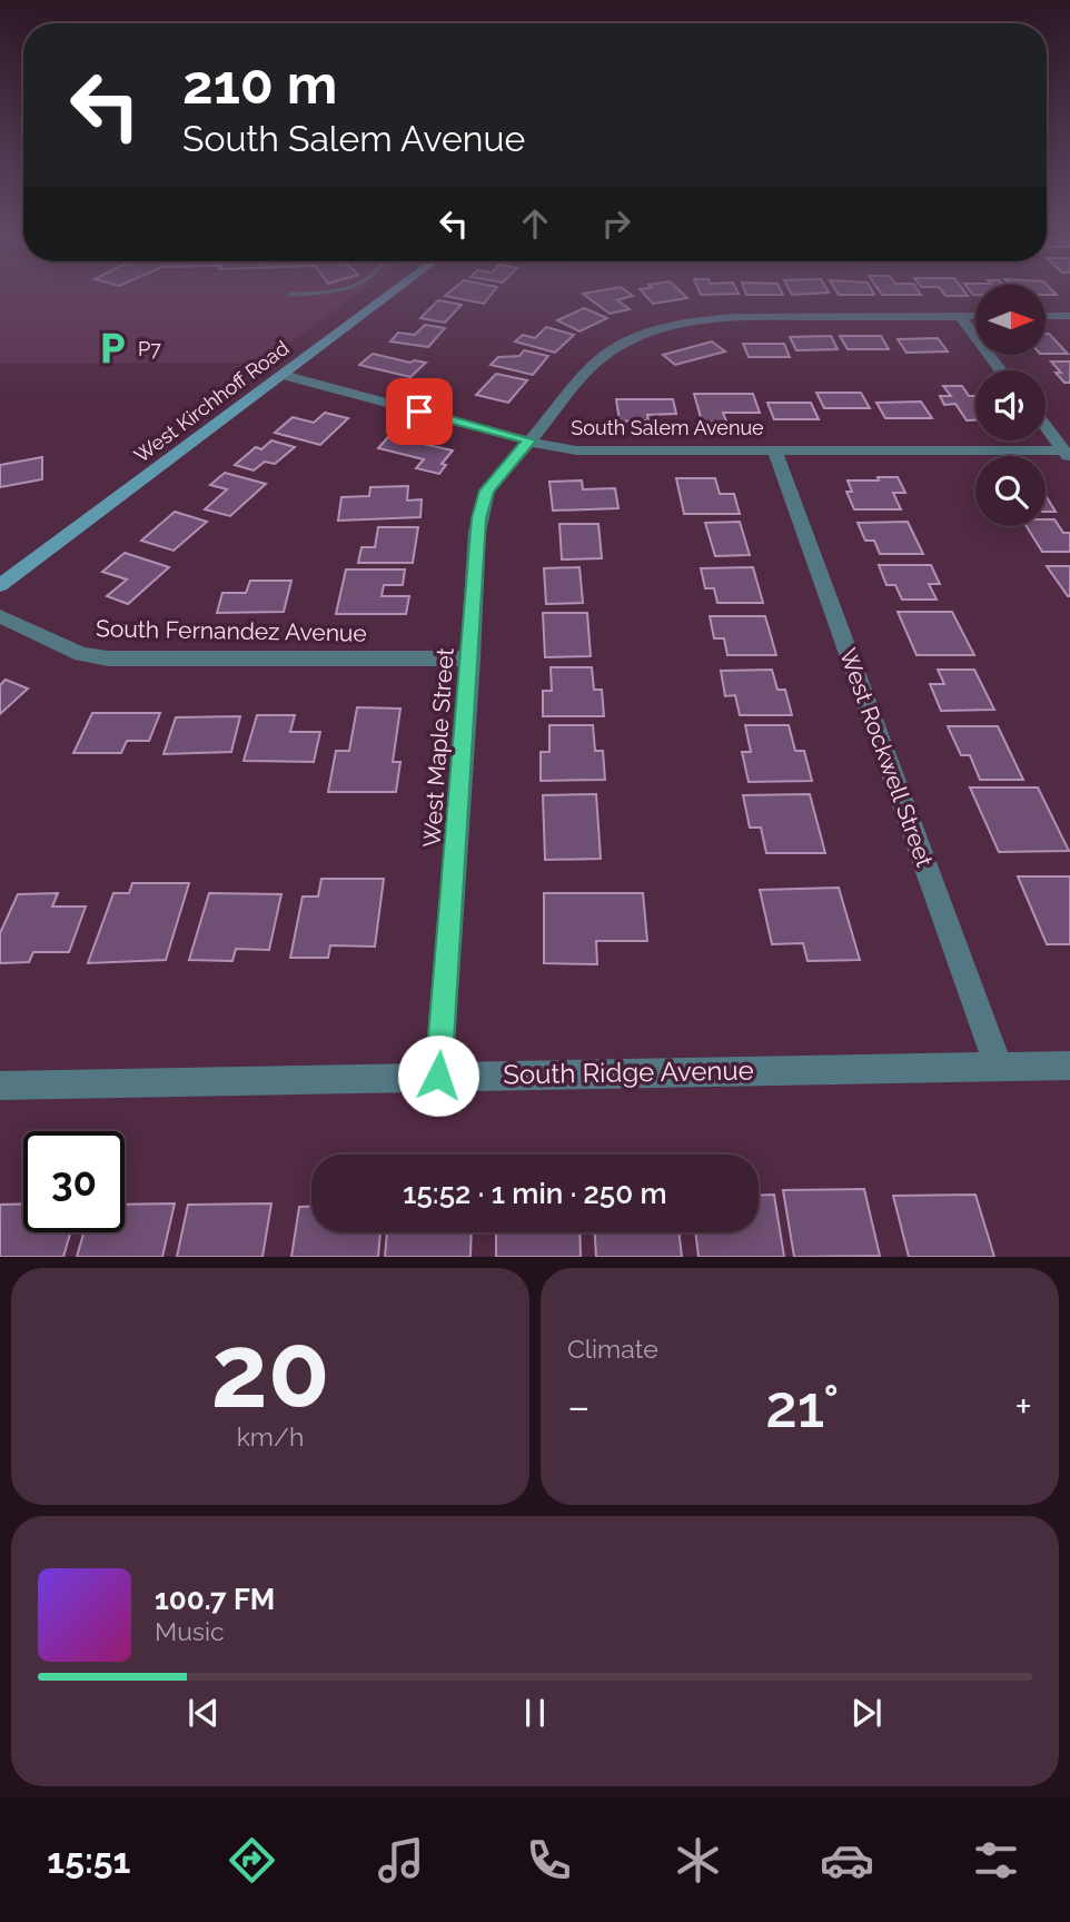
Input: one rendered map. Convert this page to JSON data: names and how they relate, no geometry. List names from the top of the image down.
{
  "streets": {
    "main road": ["West Kirchhoff Road"],
    "street": [
      "South Salem Avenue",
      "South Fernandez Avenue",
      "West Maple Street",
      "West Rockwell Street",
      "South Ridge Avenue"
    ]
  },
  "crossings": [
    ["West Kirchhoff Road", "South Salem Avenue"],
    ["South Salem Avenue", "West Maple Street"],
    ["South Salem Avenue", "West Rockwell Street"],
    ["South Fernandez Avenue", "West Maple Street"],
    ["West Maple Street", "South Ridge Avenue"],
    ["West Rockwell Street", "South Ridge Avenue"]
  ],
  "places": {
    "parking": ["P7"]
  },
  "north": "right",
  "page": {
    "turn": ["210 m", "South Salem Avenue"],
    "limit": "30",
    "trip": "15:52 · 1 min · 250 m",
    "tile": [
      ["20", "km/h"],
      "Climate"
    ],
    "heat": ["−", "21°", "+"],
    "song": ["100.7 FM", "Music"],
    "tabs": "15:51"
  }
}
